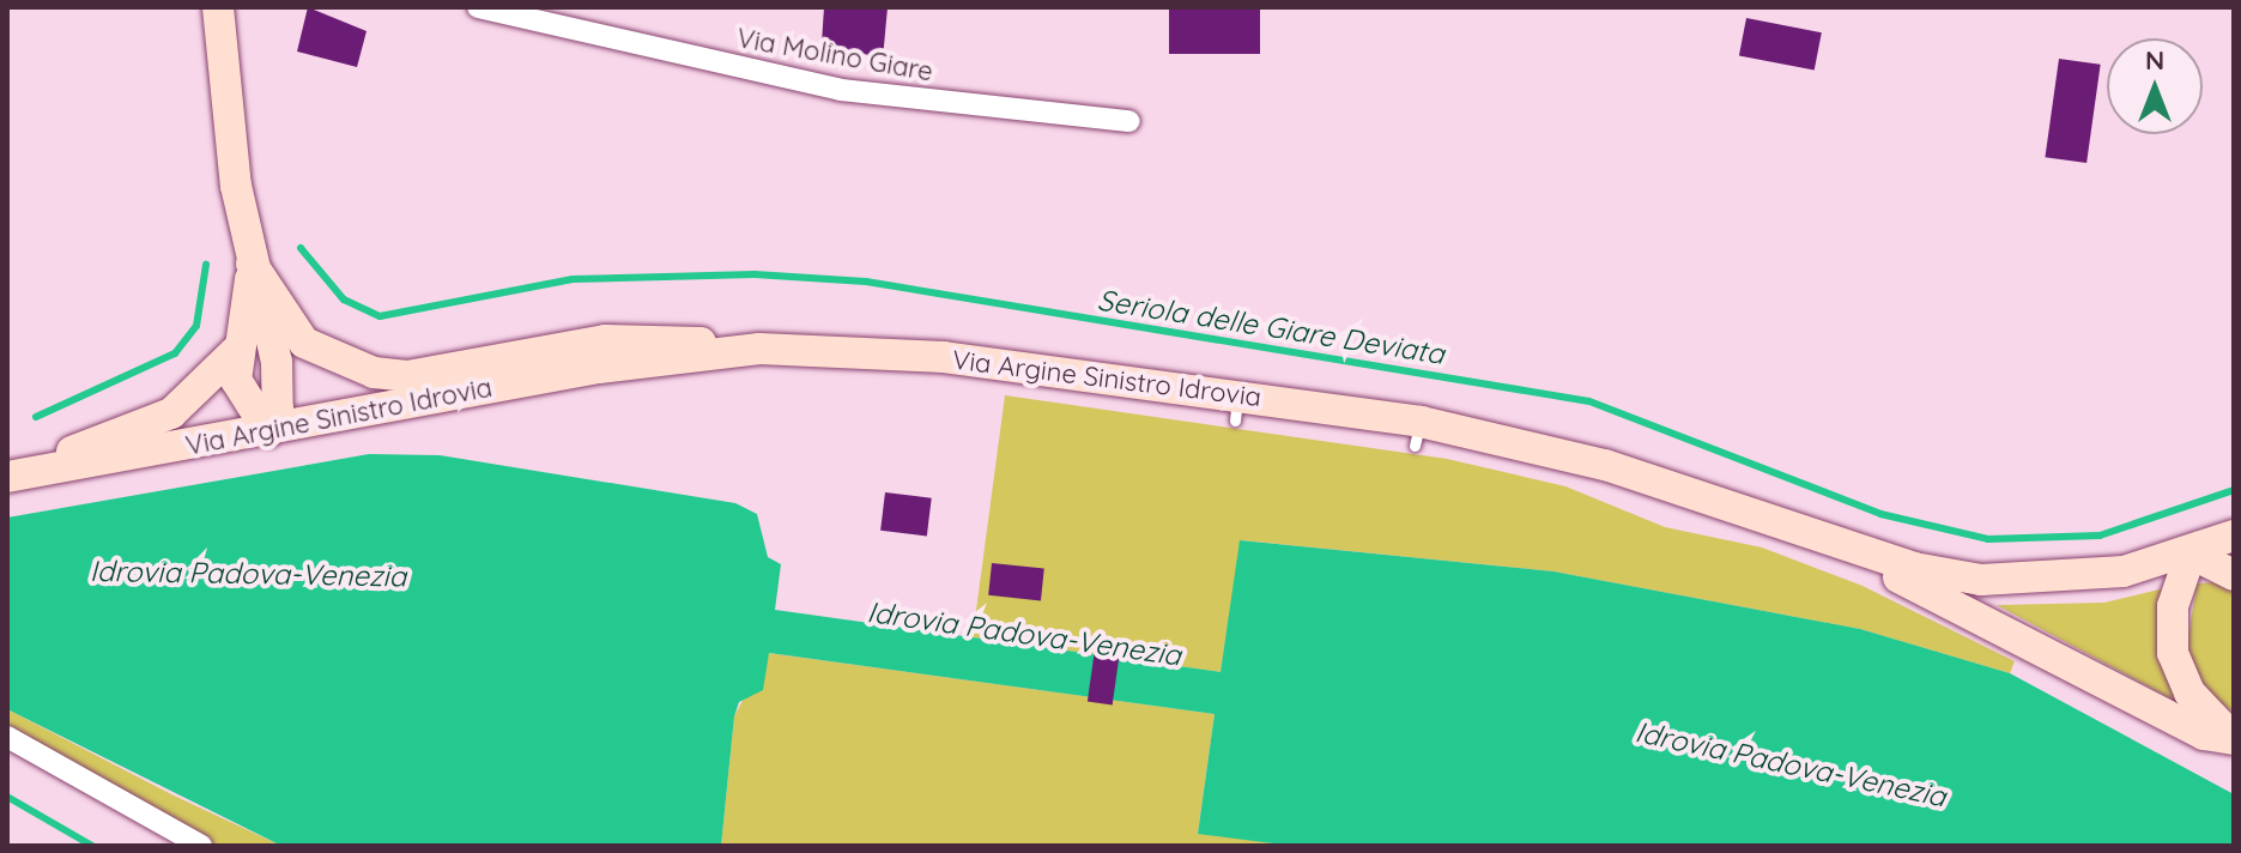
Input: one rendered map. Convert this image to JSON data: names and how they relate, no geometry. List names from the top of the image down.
{
  "streets": {
    "main road": ["Via Argine Sinistro Idrovia"],
    "street": ["Via Molino Giare"]
  },
  "water": ["Seriola delle Giare Deviata", "Idrovia Padova-Venezia"],
  "north": "top"
}
